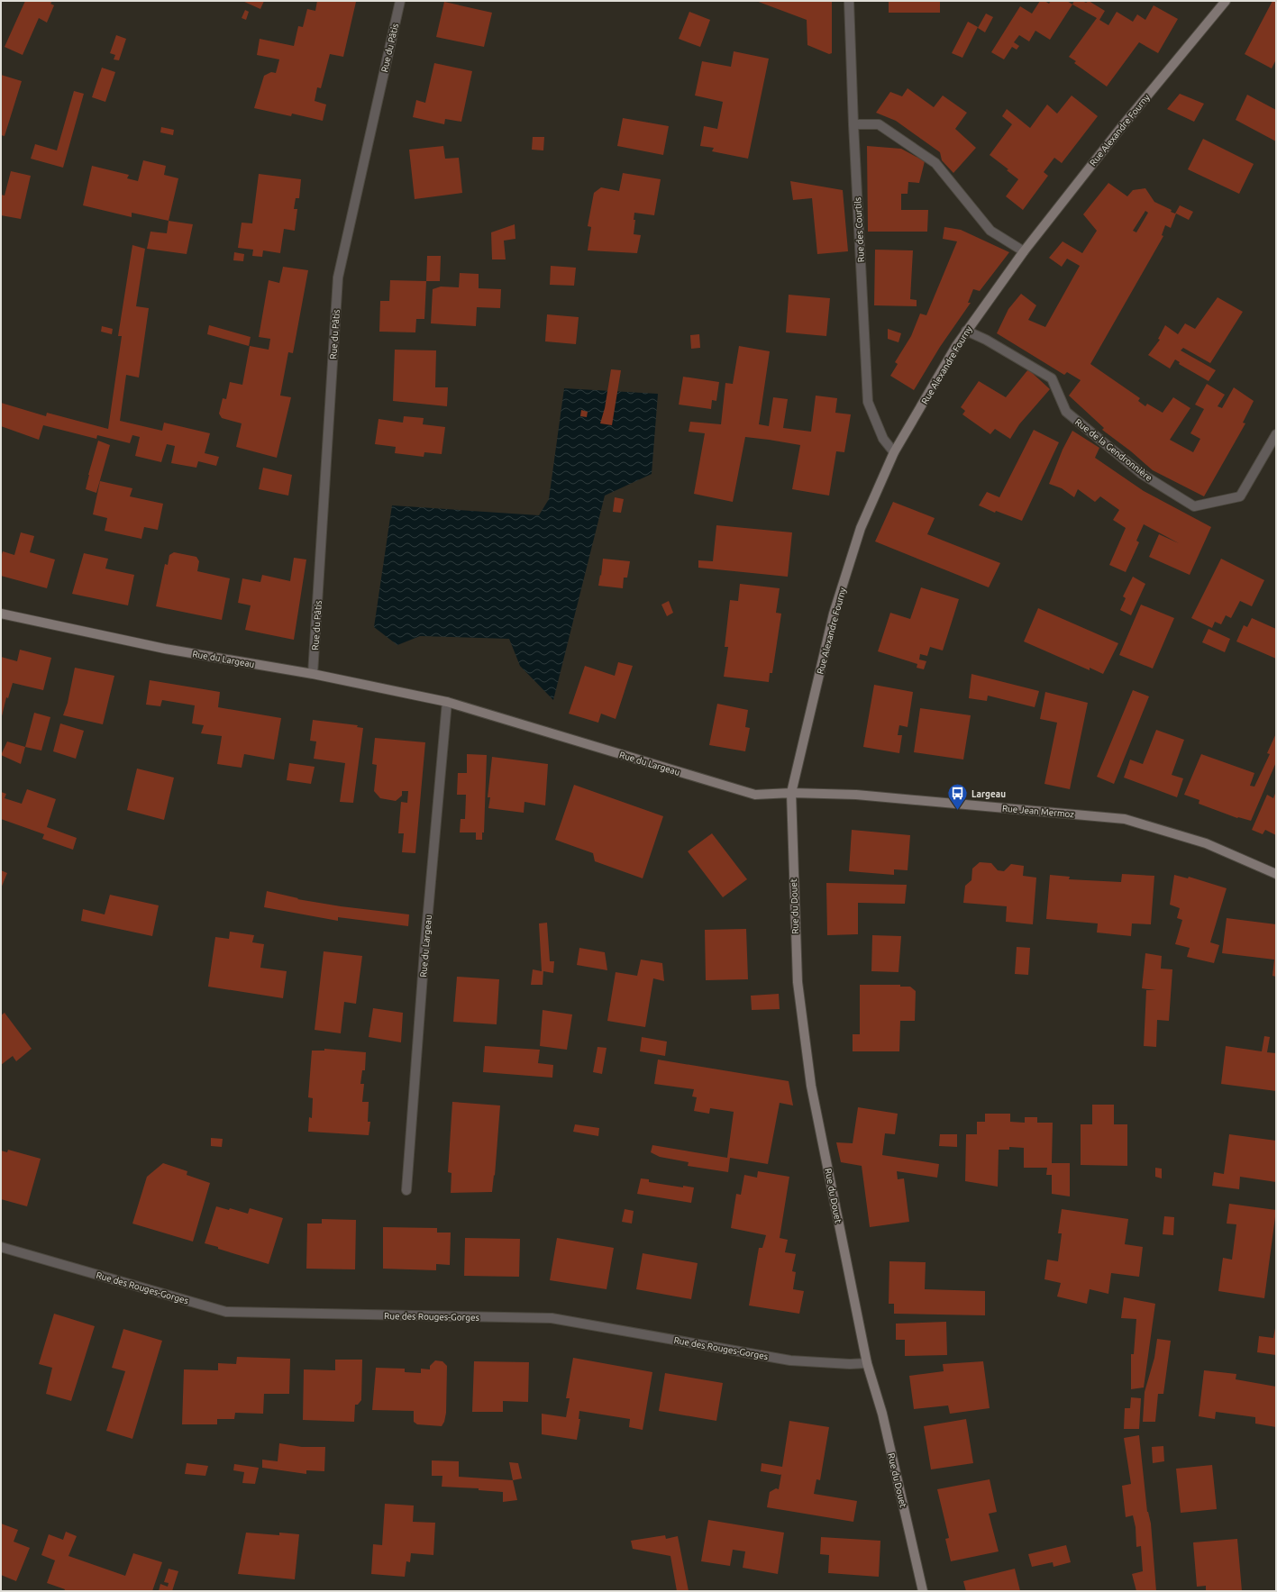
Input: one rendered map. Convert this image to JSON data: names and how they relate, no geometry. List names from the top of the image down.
{
  "streets": {
    "street": [
      "Rue du Pâtis",
      "Rue Alexandre Fourny",
      "Rue des Courtils",
      "Rue de la Gendronnière",
      "Rue du Largeau",
      "Rue Jean Mermoz",
      "Rue du Douet",
      "Rue des Rouges-Gorges"
    ]
  },
  "crossings": [
    ["Rue du Pâtis", "Rue du Largeau"],
    ["Rue Alexandre Fourny", "Rue des Courtils"],
    ["Rue Alexandre Fourny", "Rue de la Gendronnière"],
    ["Rue Alexandre Fourny", "Rue du Largeau"],
    ["Rue Alexandre Fourny", "Rue Jean Mermoz"],
    ["Rue Alexandre Fourny", "Rue du Douet"],
    ["Rue du Largeau", "Rue Jean Mermoz"],
    ["Rue du Largeau", "Rue du Douet"],
    ["Rue Jean Mermoz", "Rue du Douet"],
    ["Rue du Douet", "Rue des Rouges-Gorges"]
  ],
  "places": {
    "bus stop": ["Largeau"]
  }
}
